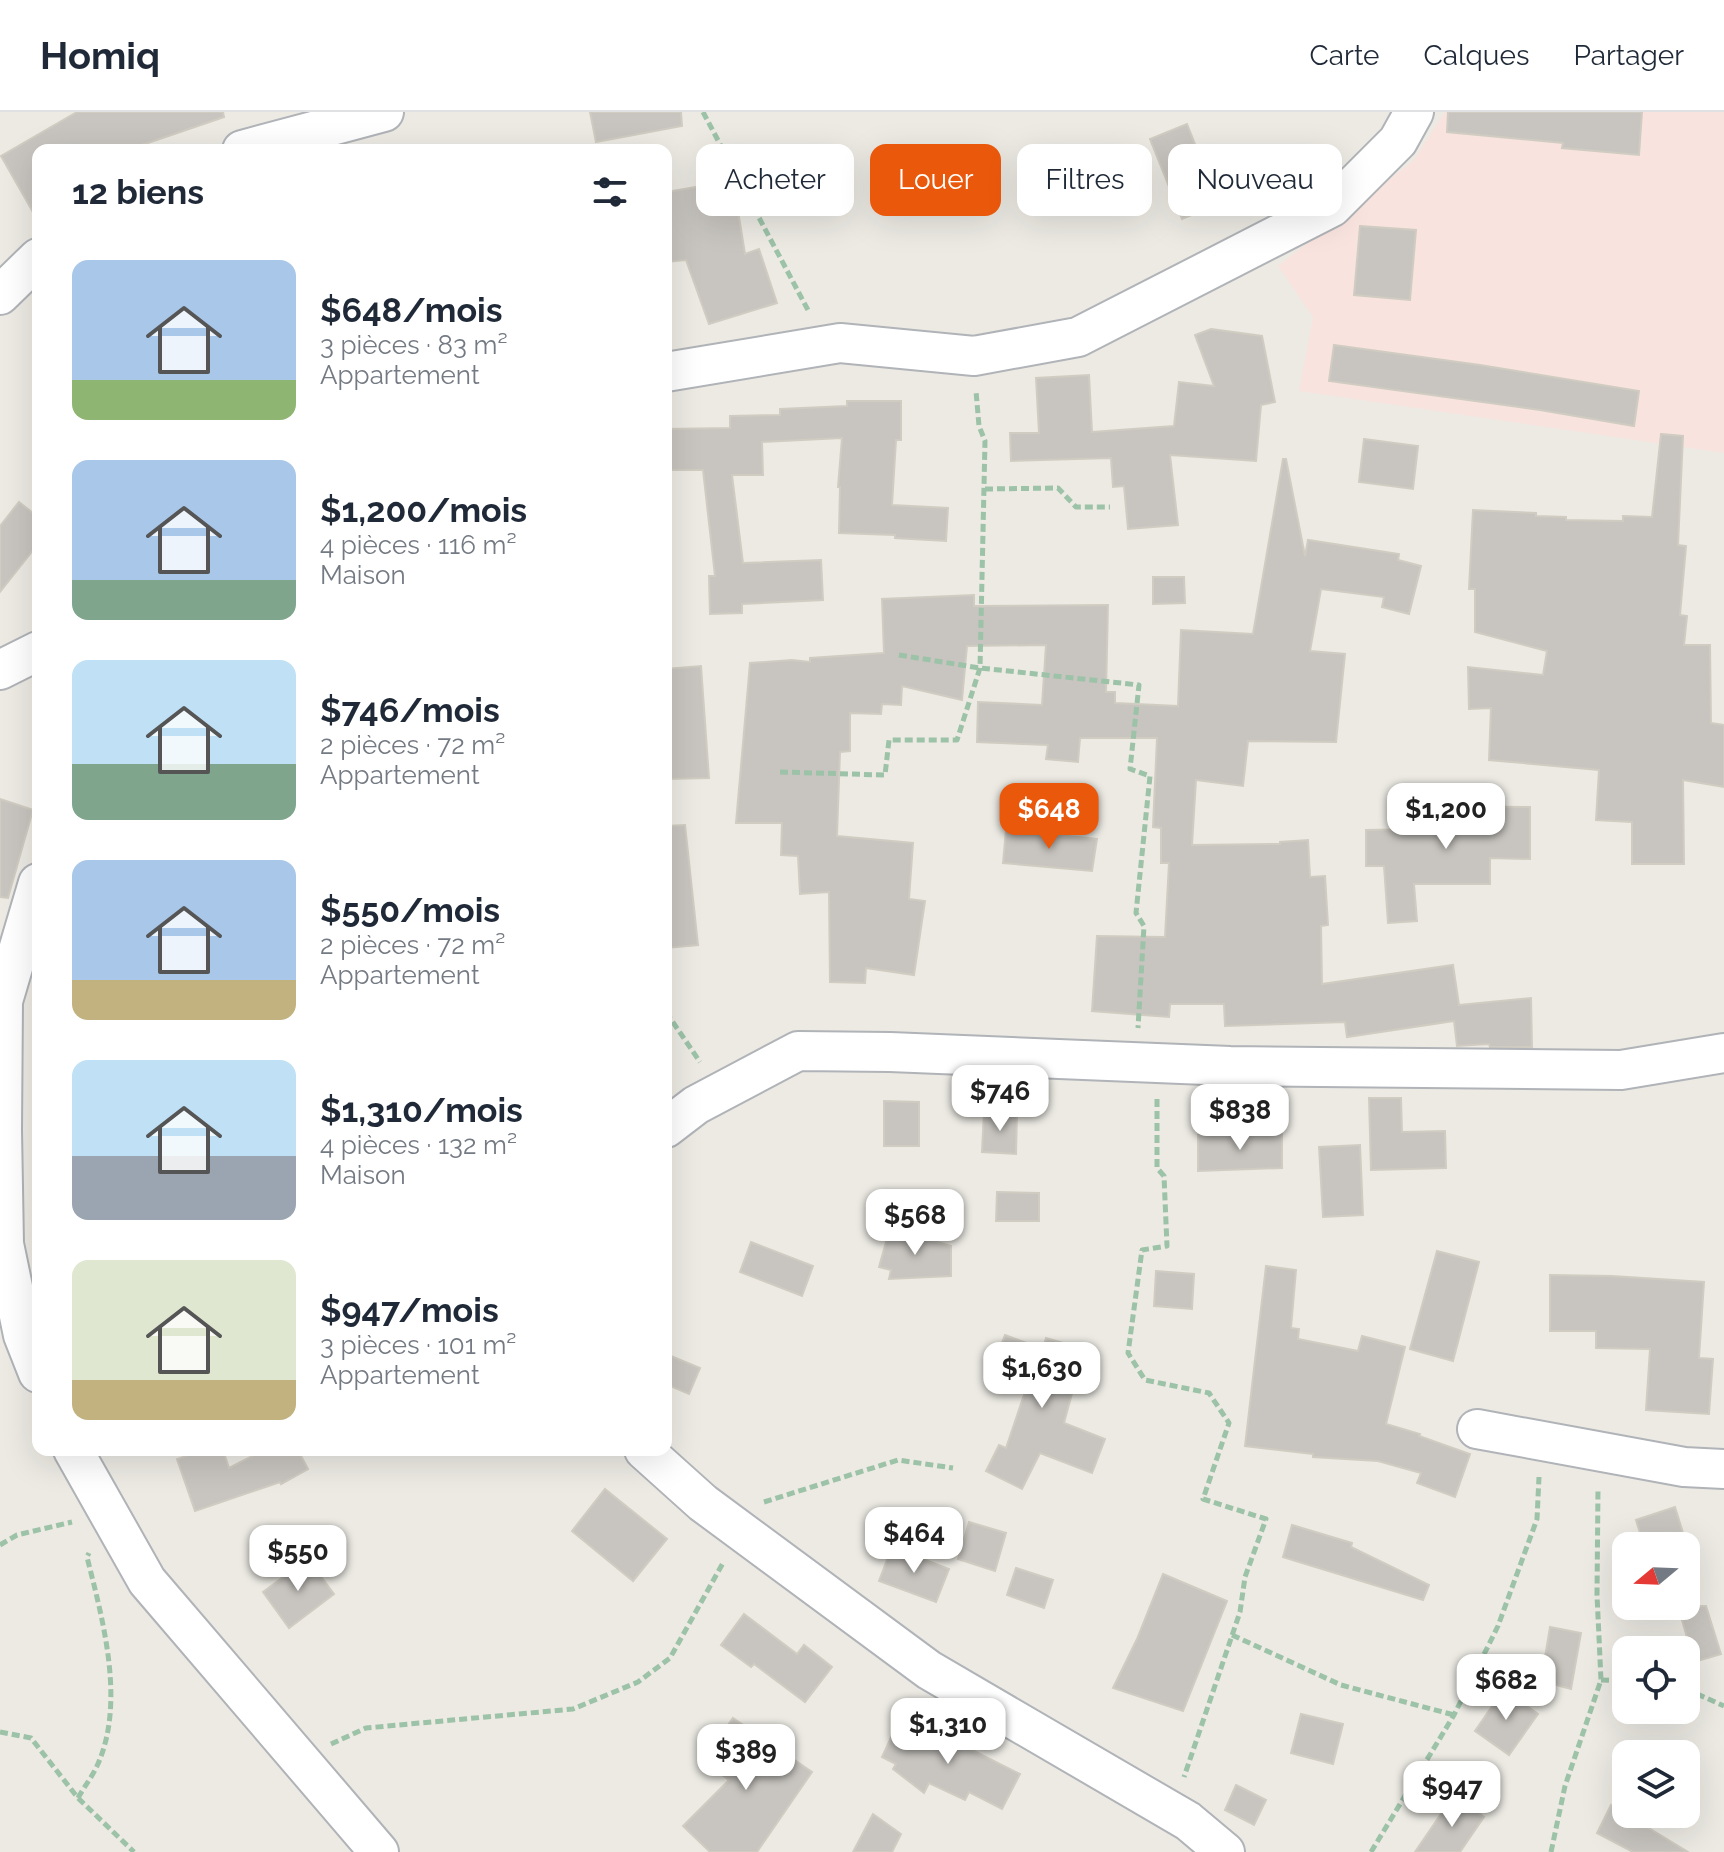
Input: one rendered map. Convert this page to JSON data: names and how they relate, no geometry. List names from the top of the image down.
{
  "north": "left",
  "page": {
    "header": "Homiq",
    "nav": ["Carte", "Calques", "Partager"],
    "chip": [
      "Acheter",
      "Louer",
      "Filtres",
      "Nouveau"
    ],
    "heading": "12 biens",
    "list": [
      {
        "name": "$648/mois",
        "note": "3 pièces · 83 m² · Appartement"
      },
      {
        "name": "$1,200/mois",
        "note": "4 pièces · 116 m² · Maison"
      },
      {
        "name": "$746/mois",
        "note": "2 pièces · 72 m² · Appartement"
      },
      {
        "name": "$550/mois",
        "note": "2 pièces · 72 m² · Appartement"
      },
      {
        "name": "$1,310/mois",
        "note": "4 pièces · 132 m² · Maison"
      },
      {
        "name": "$947/mois",
        "note": "3 pièces · 101 m² · Appartement"
      }
    ],
    "price": [
      "$648",
      "$1,200",
      "$746",
      "$838",
      "$568",
      "$1,630",
      "$464",
      "$550",
      "$682",
      "$1,310",
      "$389",
      "$947"
    ]
  }
}
